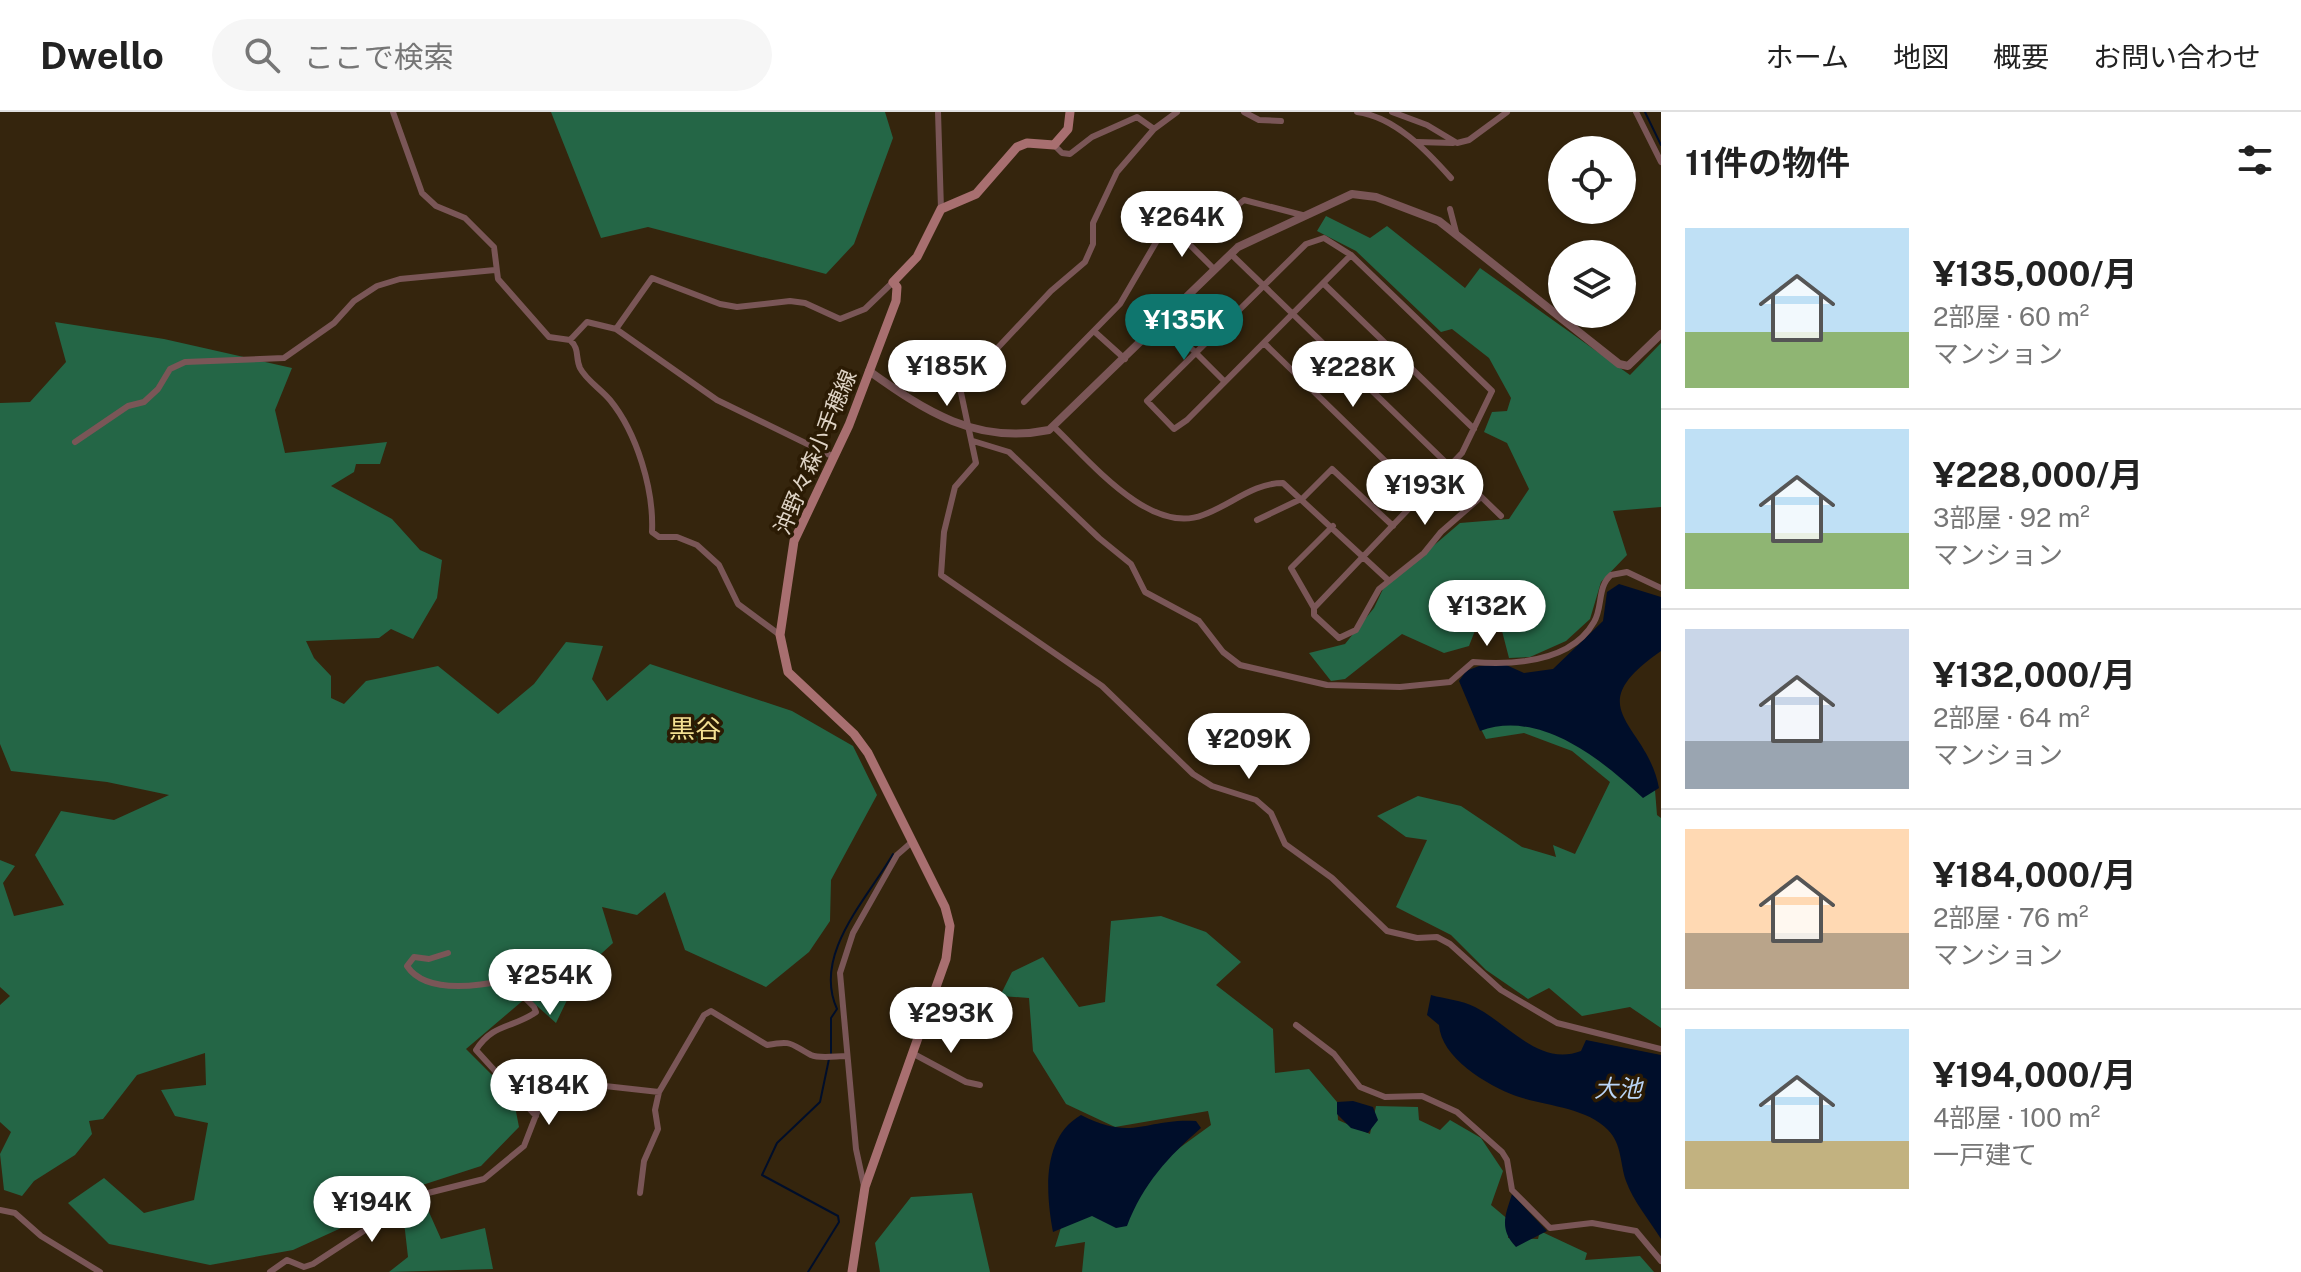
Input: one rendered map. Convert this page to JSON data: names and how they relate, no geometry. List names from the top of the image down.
{
  "streets": {
    "main road": ["沖野々森小手穂線"]
  },
  "districts": ["黒谷"],
  "water": ["大池"],
  "page": {
    "header": "Dwello",
    "search": "ここで検索",
    "nav": [
      "ホーム",
      "地図",
      "概要",
      "お問い合わせ"
    ],
    "heading": "11件の物件",
    "price": [
      "¥264K",
      "¥135K",
      "¥185K",
      "¥228K",
      "¥193K",
      "¥132K",
      "¥209K",
      "¥254K",
      "¥293K",
      "¥184K",
      "¥194K"
    ],
    "list": [
      {
        "name": "¥135,000/月",
        "note": "2部屋 · 60 m² · マンション"
      },
      {
        "name": "¥228,000/月",
        "note": "3部屋 · 92 m² · マンション"
      },
      {
        "name": "¥132,000/月",
        "note": "2部屋 · 64 m² · マンション"
      },
      {
        "name": "¥184,000/月",
        "note": "2部屋 · 76 m² · マンション"
      },
      {
        "name": "¥194,000/月",
        "note": "4部屋 · 100 m² · 一戸建て"
      }
    ]
  }
}
